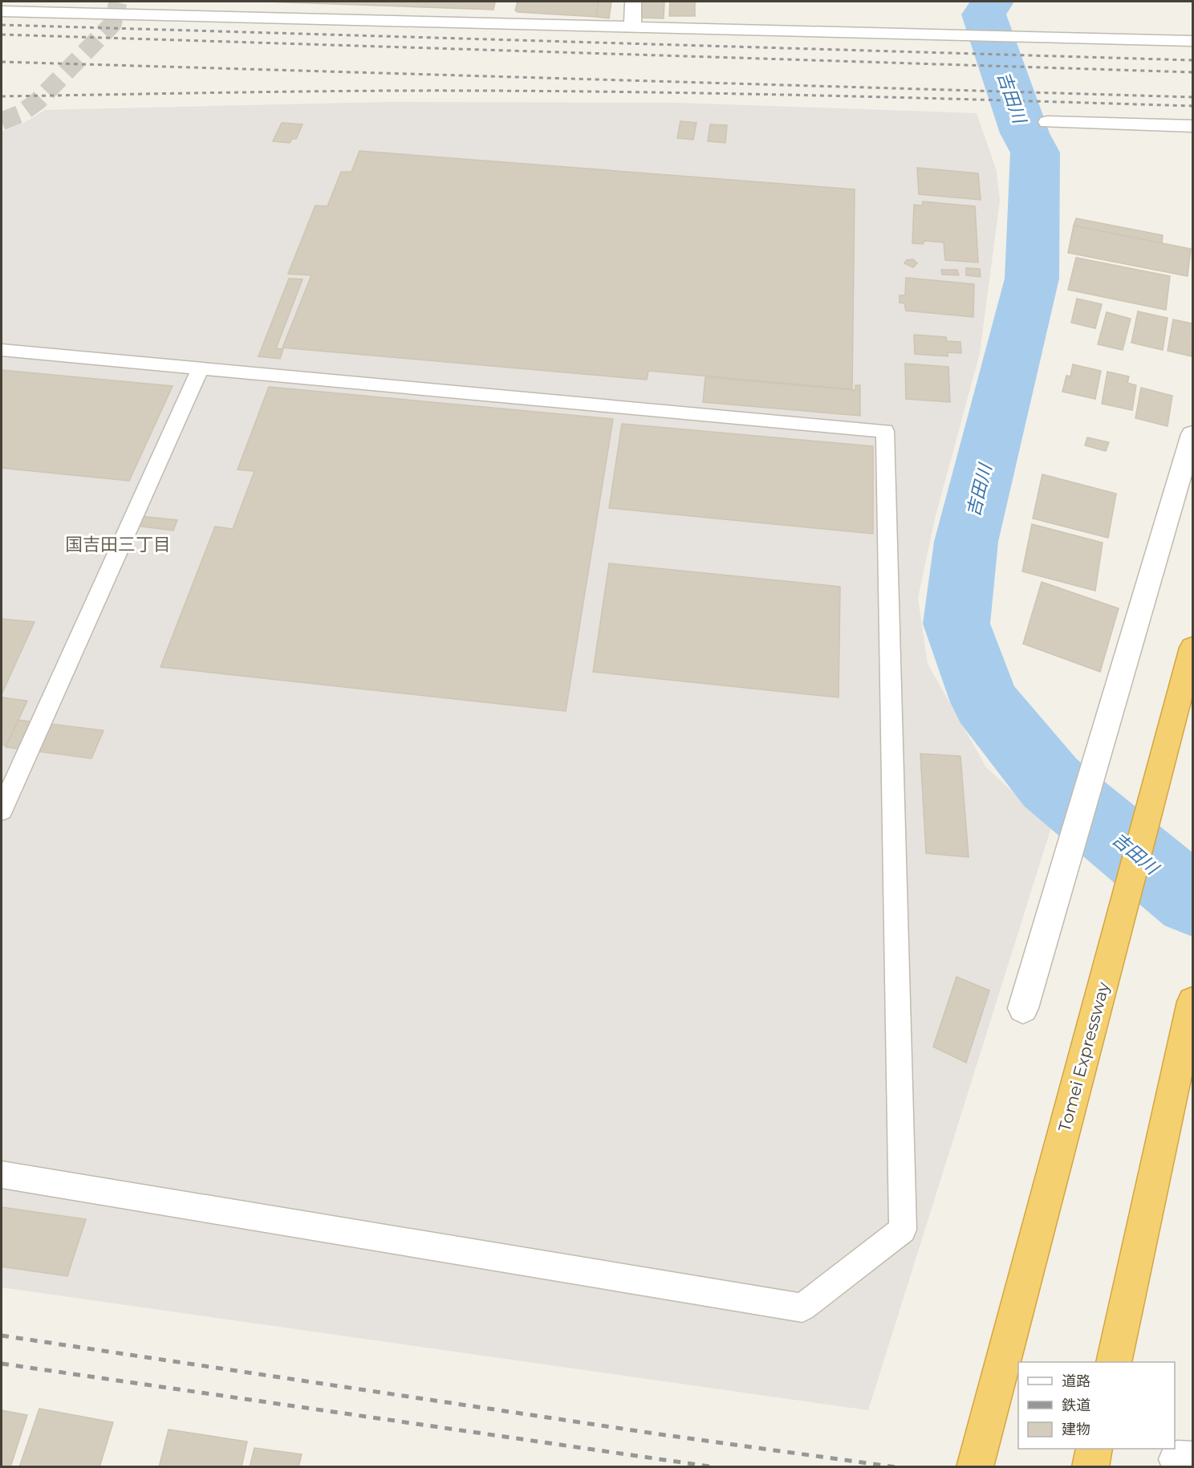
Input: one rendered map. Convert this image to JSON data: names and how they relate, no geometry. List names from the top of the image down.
{
  "streets": {
    "highway": ["Tomei Expressway"]
  },
  "districts": ["国吉田三丁目"],
  "water": ["吉田川"],
  "legend": ["道路", "鉄道", "建物"]
}
